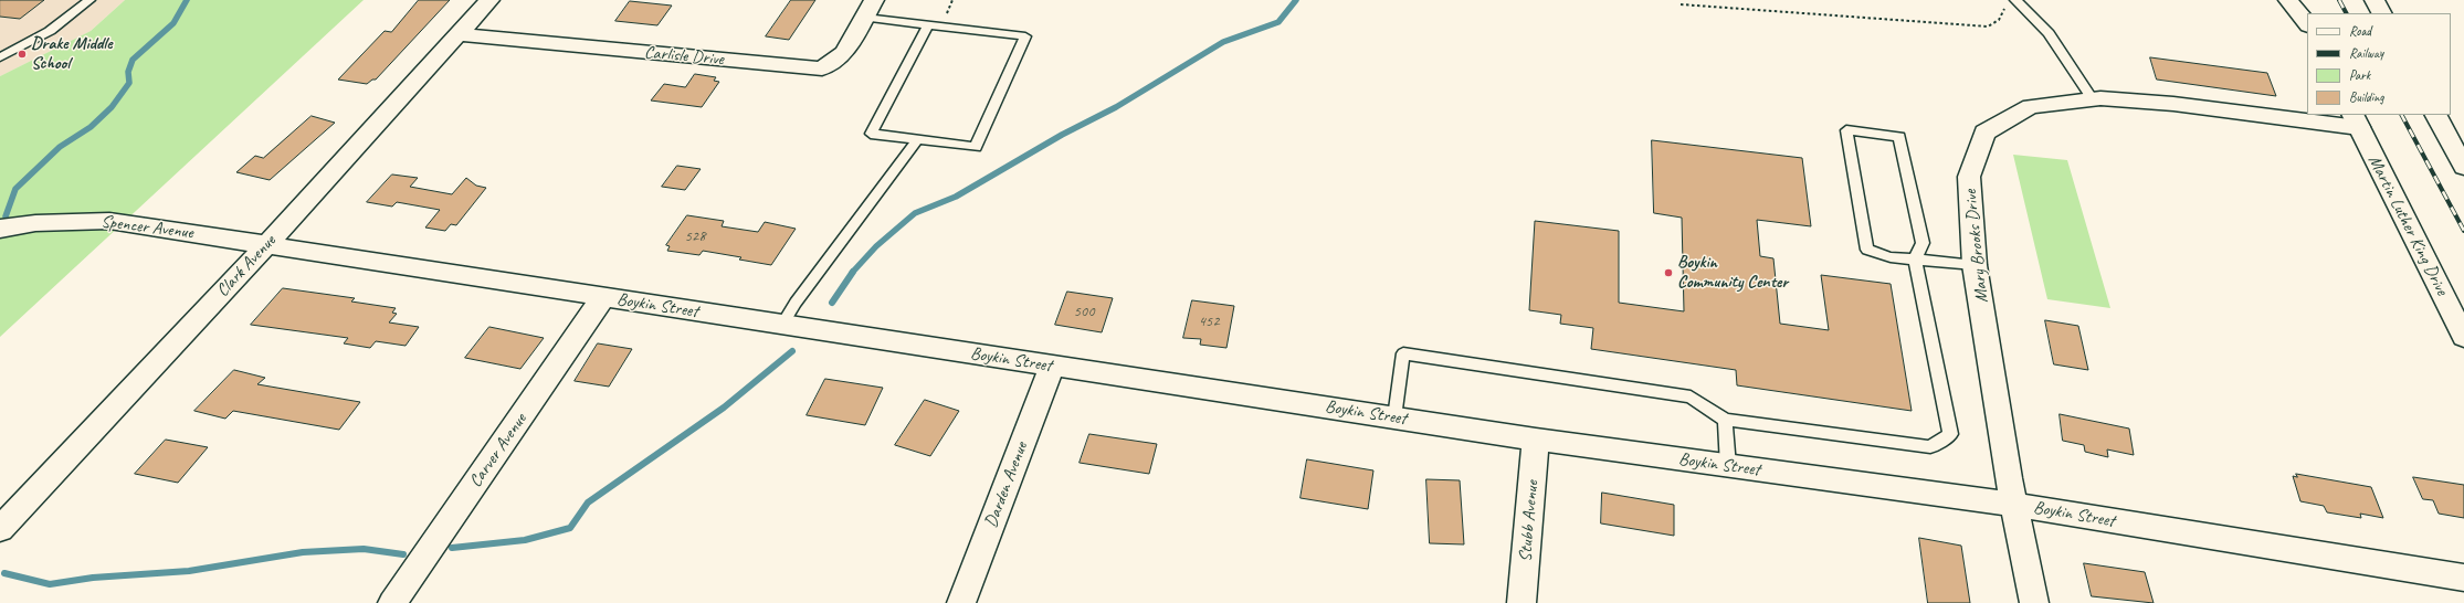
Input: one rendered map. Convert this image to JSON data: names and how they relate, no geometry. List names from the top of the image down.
{
  "streets": {
    "street": [
      "Carlisle Drive",
      "Martin Luther King Drive",
      "Spencer Avenue",
      "Mary Brooks Drive",
      "Clark Avenue",
      "Boykin Street",
      "Carver Avenue",
      "Darden Avenue",
      "Stubb Avenue"
    ]
  },
  "crossings": [
    ["Carlisle Drive", "Clark Avenue"],
    ["Martin Luther King Drive", "Mary Brooks Drive"],
    ["Spencer Avenue", "Clark Avenue"],
    ["Spencer Avenue", "Boykin Street"],
    ["Mary Brooks Drive", "Boykin Street"],
    ["Clark Avenue", "Boykin Street"],
    ["Boykin Street", "Carver Avenue"],
    ["Boykin Street", "Darden Avenue"],
    ["Boykin Street", "Stubb Avenue"]
  ],
  "places": ["Drake Middle School", "Boykin Community Center"],
  "house_numbers": ["528", "500", "452"],
  "legend": [
    "Road",
    "Railway",
    "Park",
    "Building"
  ]
}
